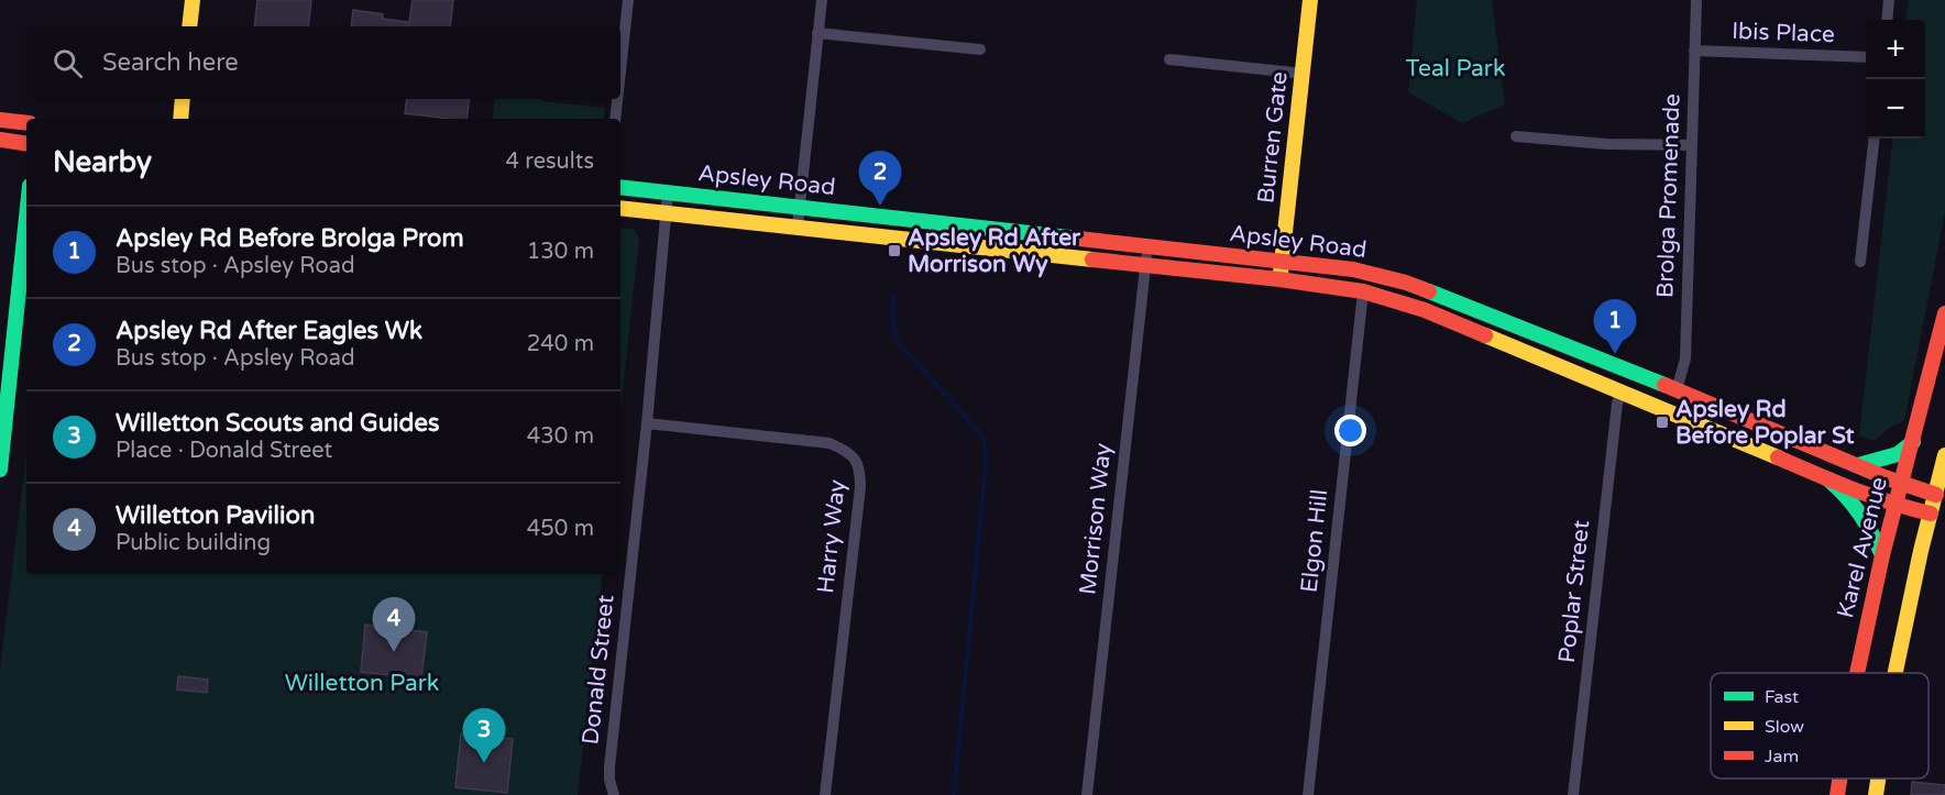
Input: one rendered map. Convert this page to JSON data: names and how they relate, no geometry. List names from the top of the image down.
{
  "streets": {
    "main road": ["Burren Gate", "Apsley Road", "Karel Avenue"],
    "street": [
      "Ibis Place",
      "Brolga Promenade",
      "Morrison Way",
      "Harry Way",
      "Elgon Hill",
      "Poplar Street",
      "Donald Street"
    ]
  },
  "crossings": [
    ["Ibis Place", "Brolga Promenade"],
    ["Burren Gate", "Apsley Road"],
    ["Apsley Road", "Brolga Promenade"],
    ["Apsley Road", "Morrison Way"],
    ["Apsley Road", "Elgon Hill"],
    ["Apsley Road", "Karel Avenue"],
    ["Apsley Road", "Poplar Street"],
    ["Apsley Road", "Donald Street"],
    ["Harry Way", "Donald Street"]
  ],
  "parks": ["Teal Park", "Willetton Park"],
  "places": {
    "transit": ["Apsley Rd After Morrison Wy", "Apsley Rd Before Poplar St"]
  },
  "legend": ["Fast", "Slow", "Jam"],
  "page": {
    "map_buttons": ["+", "−"],
    "search": "Search here",
    "heading": ["Nearby", "4 results"],
    "pins": [
      "2",
      "1",
      "4",
      "3"
    ],
    "list": [
      {
        "mark": "1",
        "name": "Apsley Rd Before Brolga Prom",
        "note": "Bus stop · Apsley Road",
        "value": "130 m"
      },
      {
        "mark": "2",
        "name": "Apsley Rd After Eagles Wk",
        "note": "Bus stop · Apsley Road",
        "value": "240 m"
      },
      {
        "mark": "3",
        "name": "Willetton Scouts and Guides",
        "note": "Place · Donald Street",
        "value": "430 m"
      },
      {
        "mark": "4",
        "name": "Willetton Pavilion",
        "note": "Public building",
        "value": "450 m"
      }
    ]
  }
}
